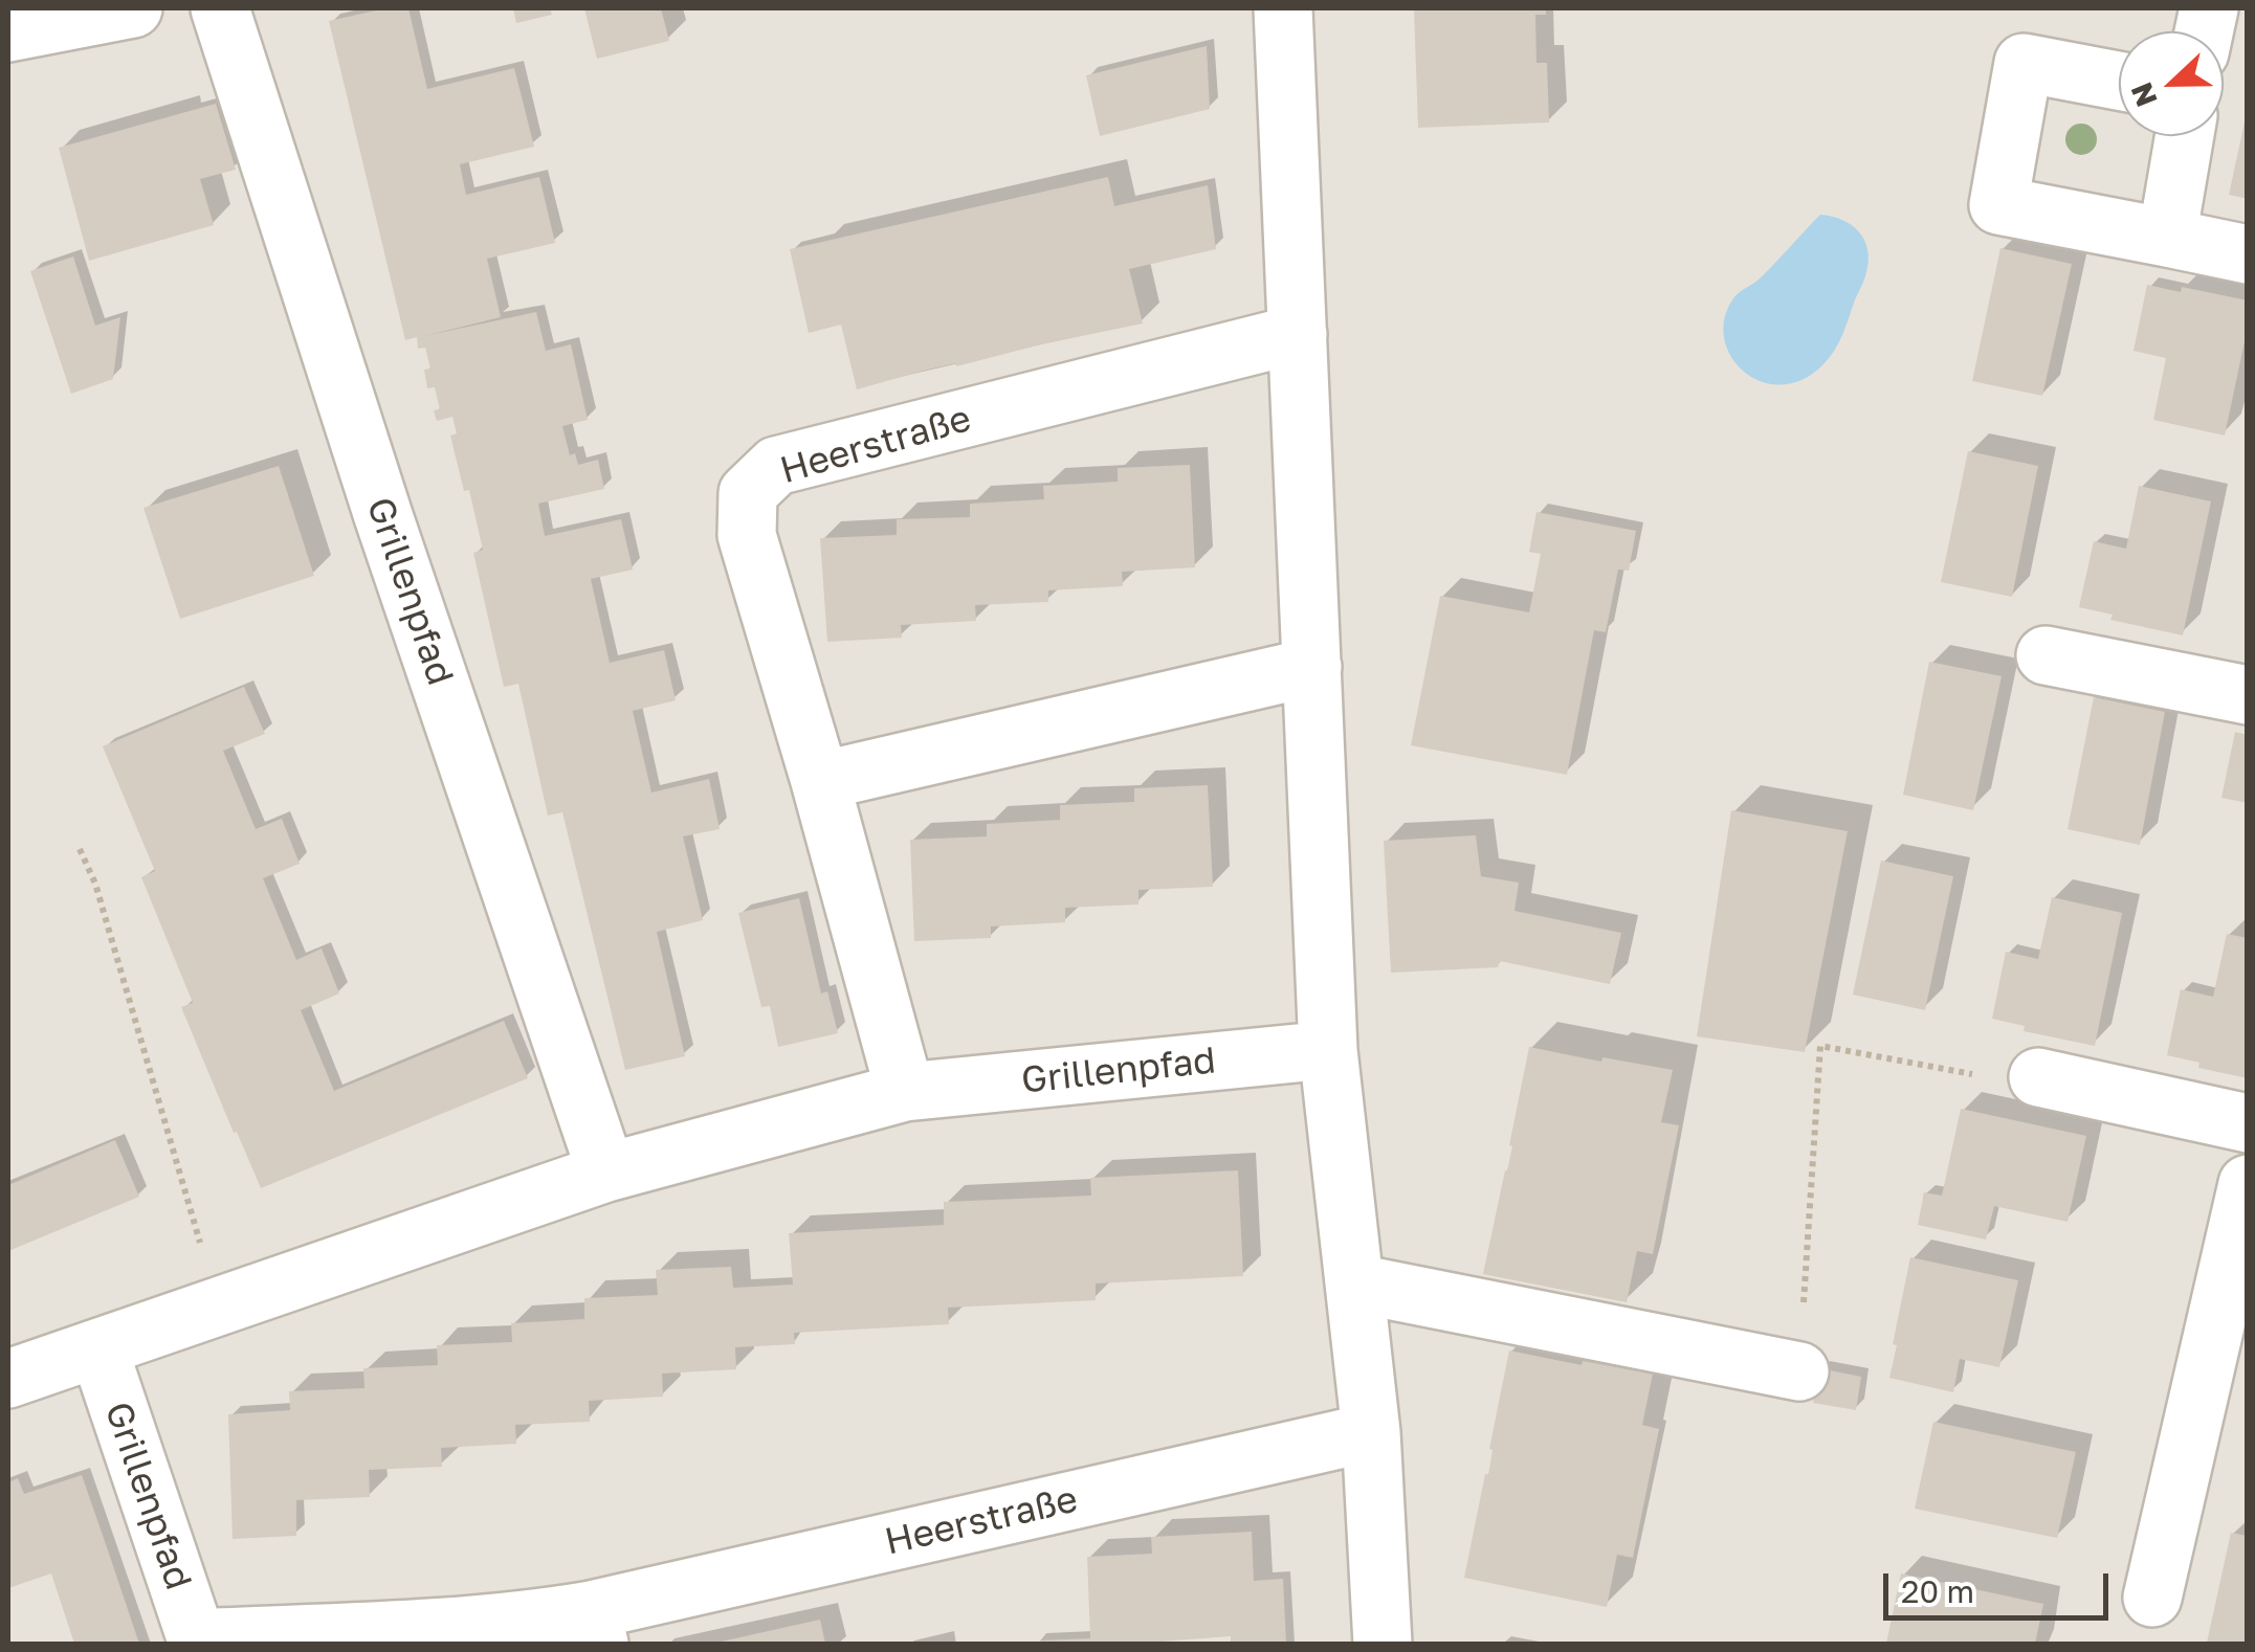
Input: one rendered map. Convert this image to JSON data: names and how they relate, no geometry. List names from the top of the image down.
{
  "streets": {
    "street": ["Heerstraße", "Grillenpfad"]
  },
  "crossings": [
    ["Heerstraße", "Grillenpfad"]
  ],
  "scale_bar": "20 m",
  "north": "left"
}
